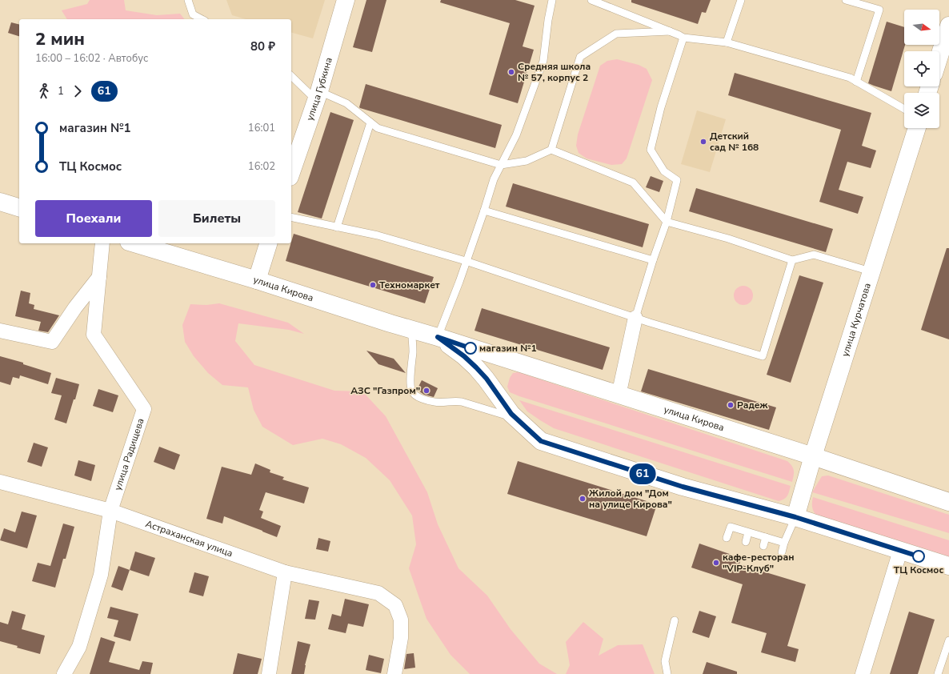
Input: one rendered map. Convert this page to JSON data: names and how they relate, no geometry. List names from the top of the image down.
{
  "streets": {
    "main road": ["улица Губкина", "улица Кирова", "улица Курчатова"],
    "street": ["улица Радищева", "Астраханская улица"]
  },
  "crossings": [
    ["улица Кирова", "улица Курчатова"],
    ["улица Радищева", "Астраханская улица"]
  ],
  "places": [
    "Средняя школа № 57, корпус 2",
    "Детский сад № 168",
    "Техномаркет",
    "магазин №1",
    "АЗС \"Газпром\"",
    "Радеж",
    "Жилой дом \"Дом на улице Кирова\"",
    "ТЦ Космос",
    "кафе-ресторан \"VIP-Клуб\""
  ],
  "lines": ["bus line 61"],
  "north": "right",
  "page": {
    "on_map": "61",
    "heading": ["2 мин", "16:00 – 16:02 · Автобус", "80 ₽"],
    "legs": ["1", "61"],
    "list": [
      {
        "name": "магазин №1",
        "value": "16:01"
      },
      {
        "name": "ТЦ Космос",
        "value": "16:02"
      }
    ],
    "buttons": ["Поехали", "Билеты"]
  }
}
